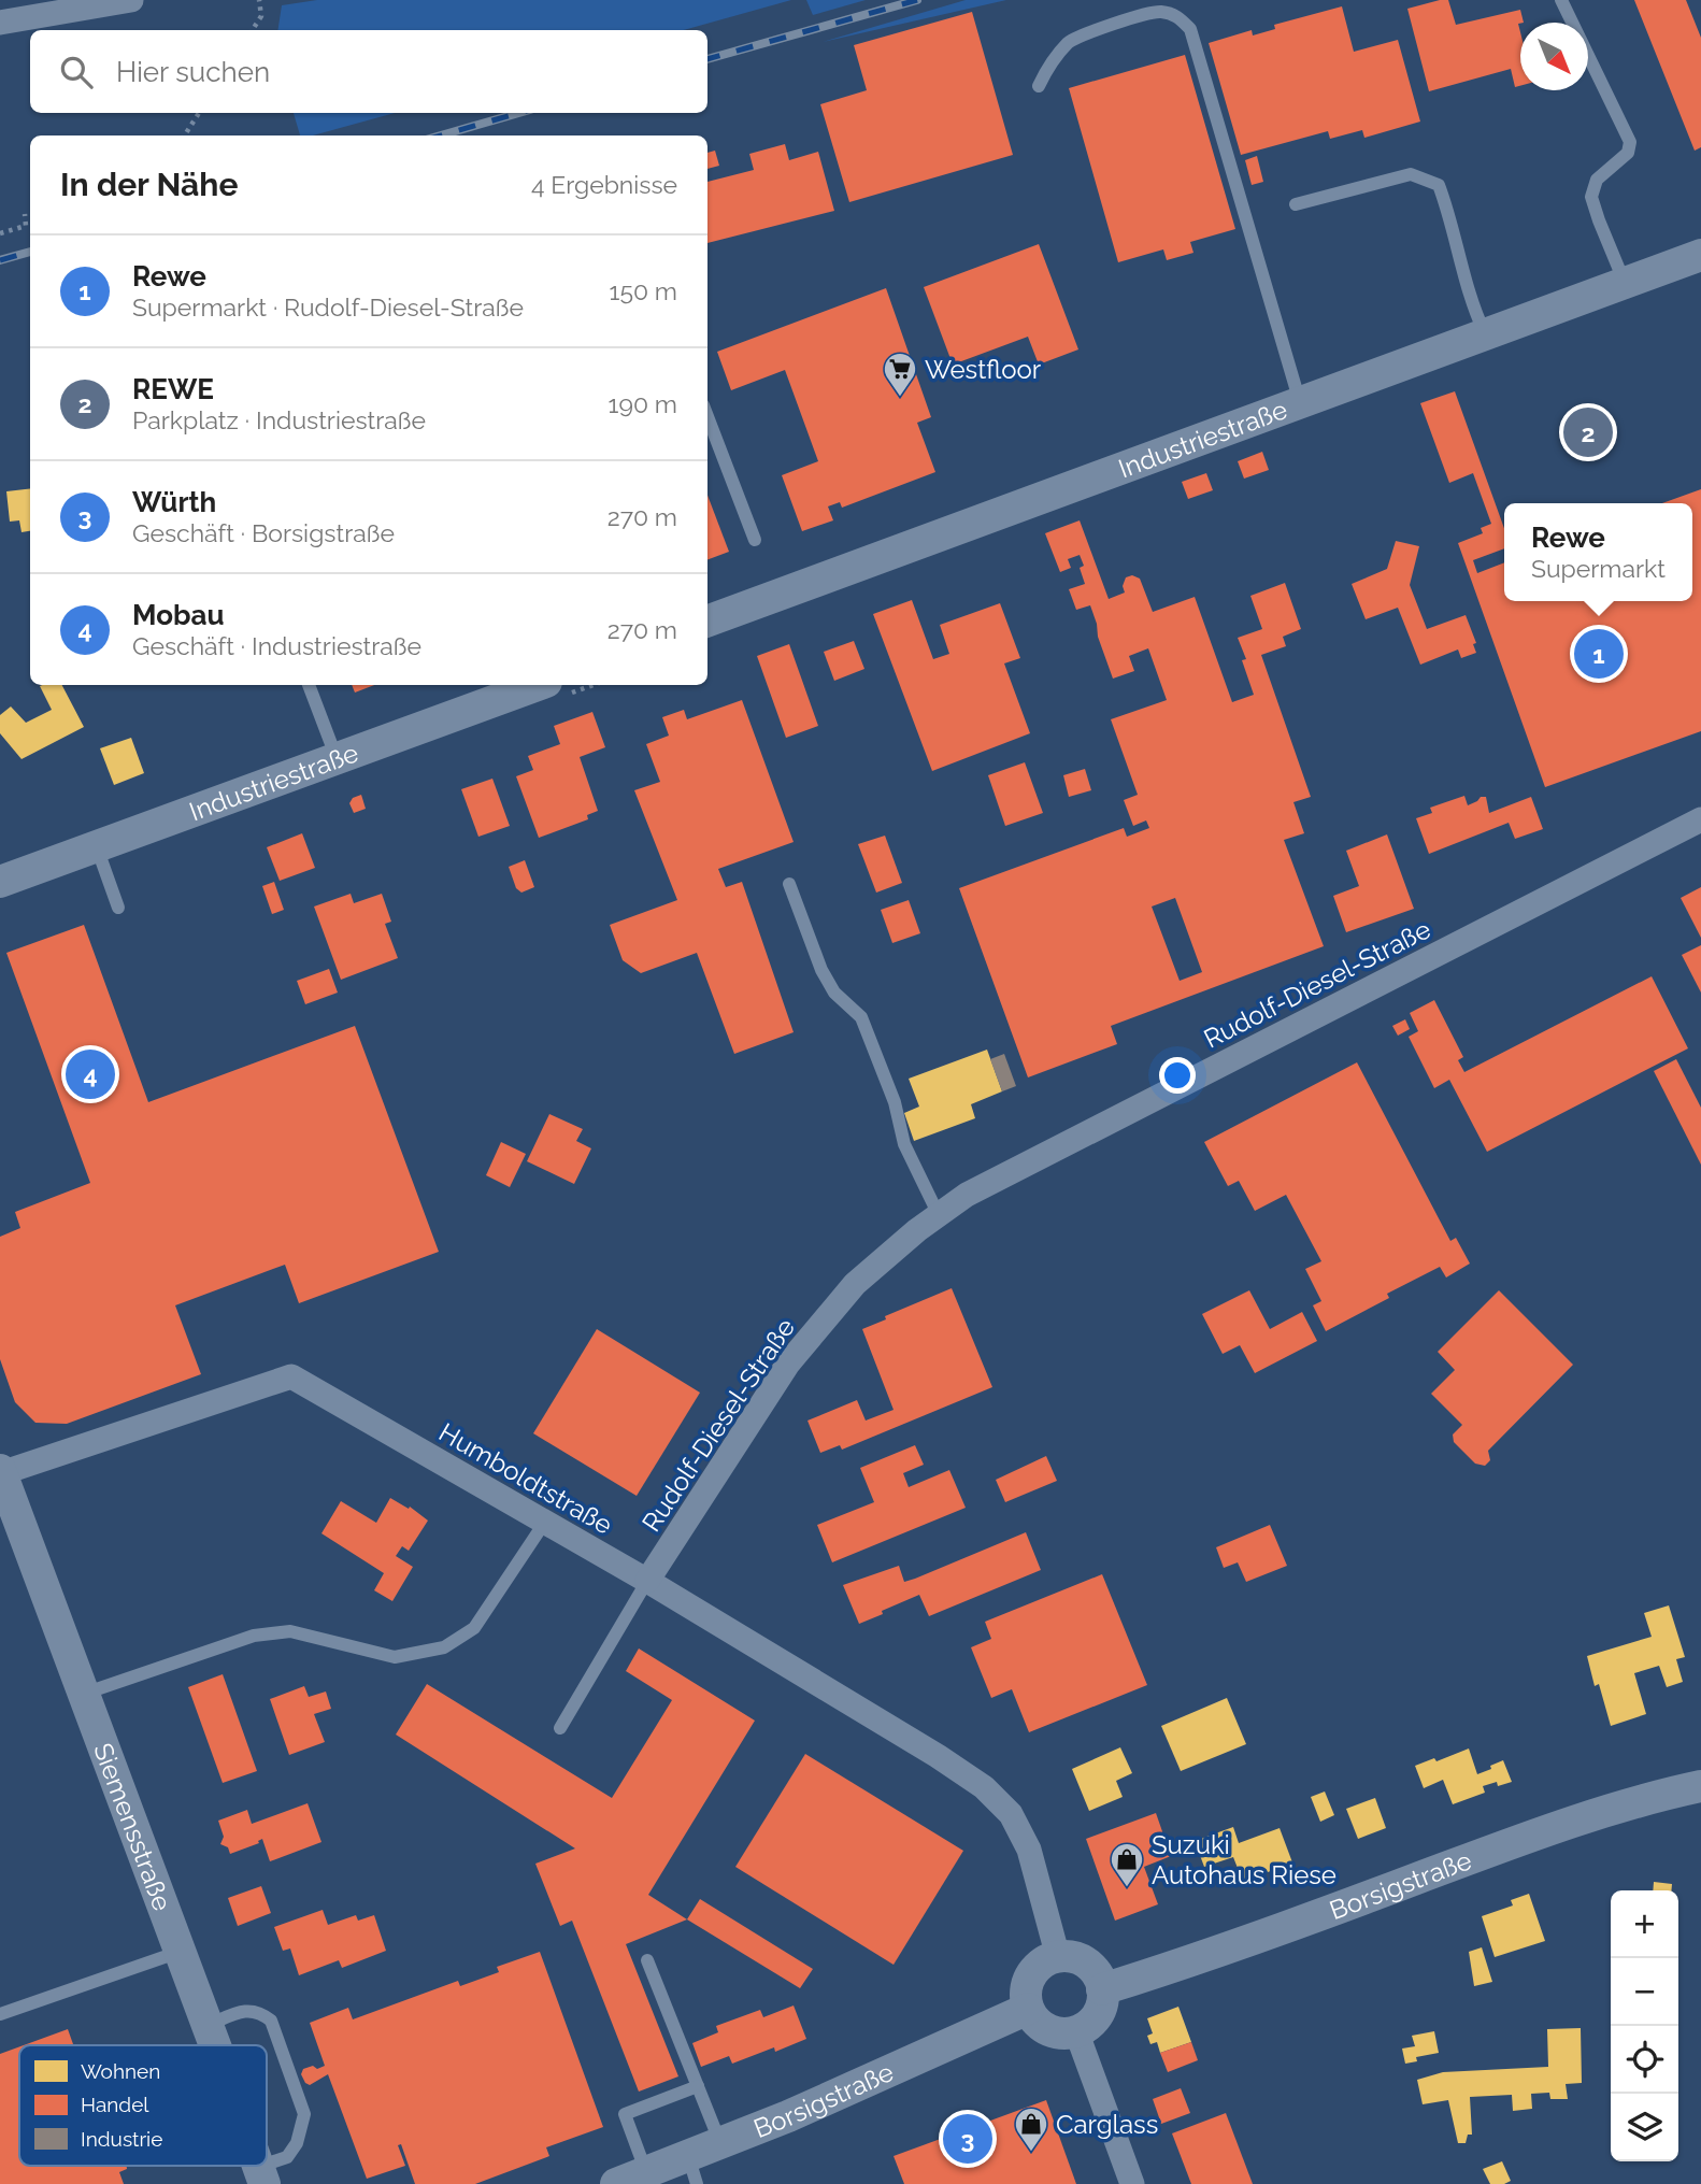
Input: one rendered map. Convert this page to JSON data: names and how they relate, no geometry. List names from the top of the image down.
{
  "streets": {
    "street": [
      "Industriestraße",
      "Rudolf-Diesel-Straße",
      "Humboldtstraße",
      "Siemensstraße",
      "Borsigstraße"
    ]
  },
  "crossings": [
    ["Rudolf-Diesel-Straße", "Humboldtstraße"],
    ["Humboldtstraße", "Siemensstraße"],
    ["Humboldtstraße", "Borsigstraße"]
  ],
  "places": {
    "supermarket": ["Westfloor"],
    "shop": ["Suzuki Autohaus Riese", "Carglass"]
  },
  "legend": ["Wohnen", "Handel", "Industrie"],
  "north": "bottom right",
  "page": {
    "search": "Hier suchen",
    "heading": ["In der Nähe", "4 Ergebnisse"],
    "list": [
      {
        "mark": "1",
        "name": "Rewe",
        "note": "Supermarkt · Rudolf-Diesel-Straße",
        "value": "150 m"
      },
      {
        "mark": "2",
        "name": "REWE",
        "note": "Parkplatz · Industriestraße",
        "value": "190 m"
      },
      {
        "mark": "3",
        "name": "Würth",
        "note": "Geschäft · Borsigstraße",
        "value": "270 m"
      },
      {
        "mark": "4",
        "name": "Mobau",
        "note": "Geschäft · Industriestraße",
        "value": "270 m"
      }
    ],
    "pins": [
      "2",
      "1",
      "4",
      "3"
    ],
    "popup": ["Rewe", "Supermarkt"],
    "map_buttons": ["+", "−"]
  }
}
